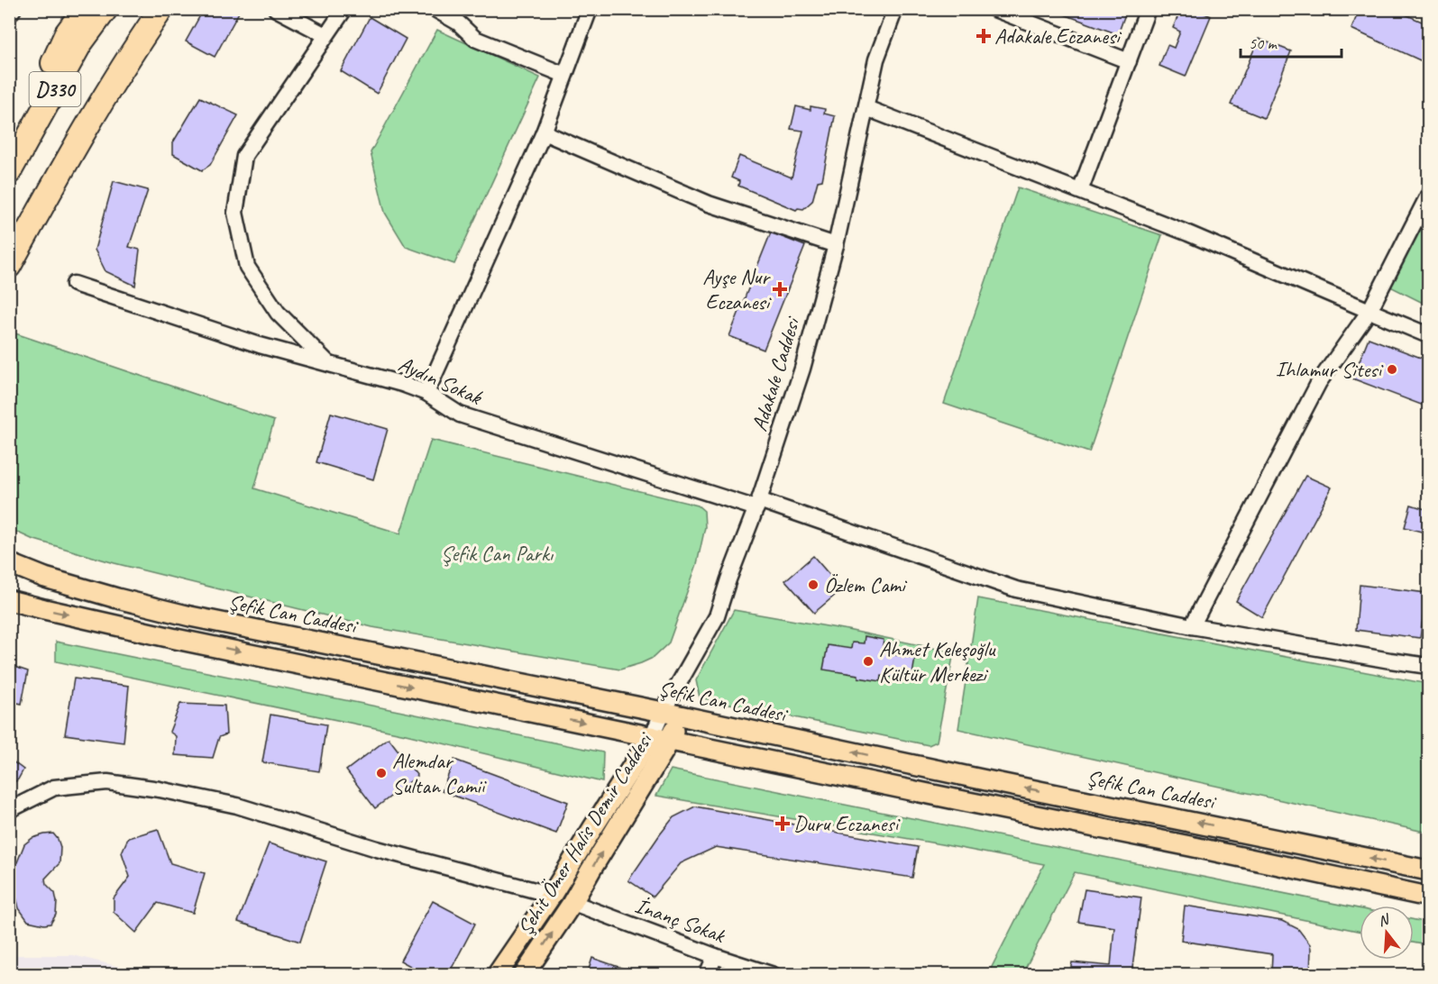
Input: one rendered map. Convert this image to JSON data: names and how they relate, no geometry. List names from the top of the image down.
{
  "streets": {
    "highway": ["D330"],
    "main road": ["Şefik Can Caddesi", "Şehit Ömer Halis Demir Caddesi"],
    "street": ["Adakale Caddesi", "Aydın Sokak", "İnanç Sokak"]
  },
  "crossings": [
    ["Adakale Caddesi", "Aydın Sokak"],
    ["Adakale Caddesi", "Şefik Can Caddesi"],
    ["Adakale Caddesi", "Şehit Ömer Halis Demir Caddesi"],
    ["Şefik Can Caddesi", "Şehit Ömer Halis Demir Caddesi"],
    ["Şehit Ömer Halis Demir Caddesi", "İnanç Sokak"]
  ],
  "parks": ["Şefik Can Parkı"],
  "places": {
    "health": ["Adakale Eczanesi", "Ayşe Nur Eczanesi", "Duru Eczanesi"],
    "other": [
      "Ihlamur Sitesi",
      "Özlem Cami",
      "Ahmet Keleşoğlu Kültür Merkezi",
      "Alemdar Sultan Camii"
    ]
  },
  "scale_bar": "50 m",
  "north": "top"
}
